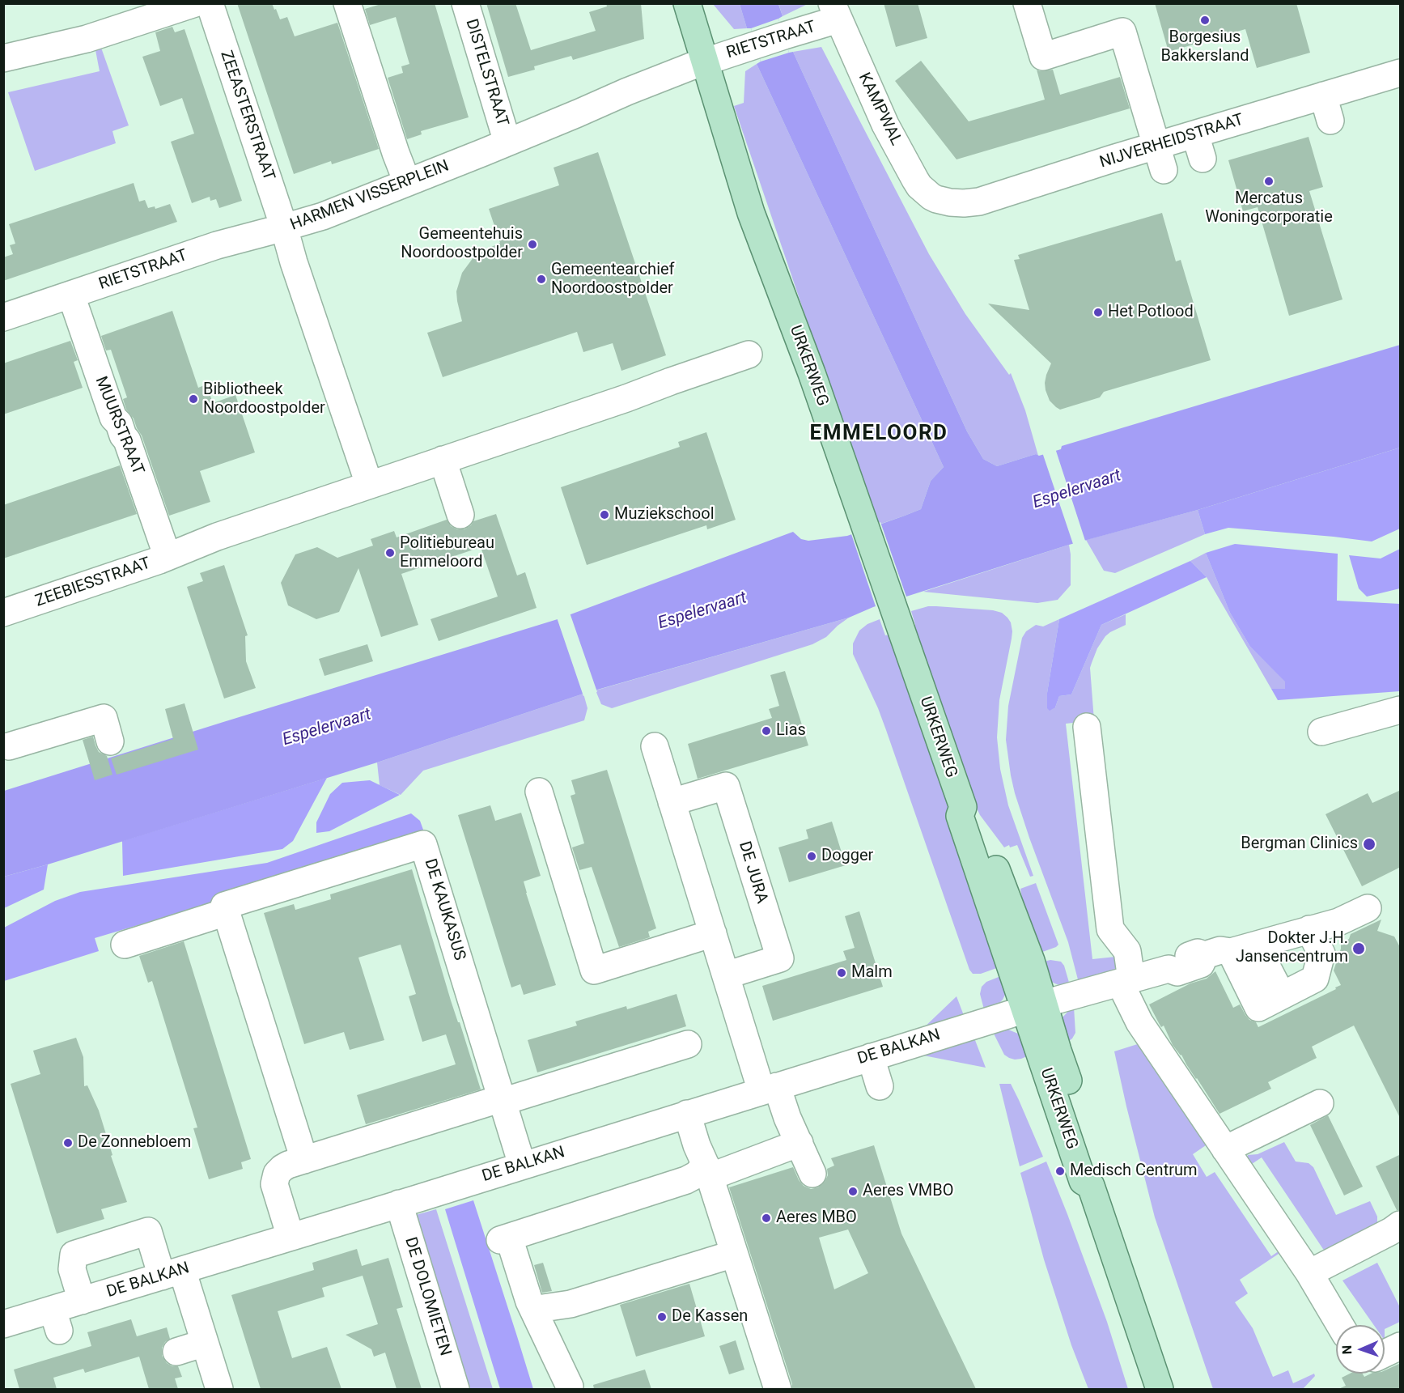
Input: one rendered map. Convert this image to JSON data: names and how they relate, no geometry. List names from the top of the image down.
{
  "streets": {
    "main road": ["URKERWEG"],
    "street": [
      "RIETSTRAAT",
      "DISTELSTRAAT",
      "KAMPWAL",
      "ZEEASTERSTRAAT",
      "NIJVERHEIDSTRAAT",
      "HARMEN VISSERPLEIN",
      "MUURSTRAAT",
      "ZEEBIESSTRAAT",
      "DE JURA",
      "DE KAUKASUS",
      "DE BALKAN",
      "DE DOLOMIETEN"
    ]
  },
  "crossings": [
    ["RIETSTRAAT", "KAMPWAL"],
    ["RIETSTRAAT", "ZEEASTERSTRAAT"],
    ["RIETSTRAAT", "HARMEN VISSERPLEIN"],
    ["RIETSTRAAT", "URKERWEG"],
    ["RIETSTRAAT", "MUURSTRAAT"],
    ["DISTELSTRAAT", "HARMEN VISSERPLEIN"],
    ["KAMPWAL", "NIJVERHEIDSTRAAT"],
    ["ZEEASTERSTRAAT", "HARMEN VISSERPLEIN"],
    ["HARMEN VISSERPLEIN", "URKERWEG"],
    ["URKERWEG", "DE BALKAN"],
    ["MUURSTRAAT", "ZEEBIESSTRAAT"],
    ["DE KAUKASUS", "DE BALKAN"],
    ["DE BALKAN", "DE DOLOMIETEN"]
  ],
  "districts": ["EMMELOORD"],
  "water": ["Espelervaart"],
  "places": [
    "Borgesius Bakkersland",
    "Mercatus Woningcorporatie",
    "Gemeentehuis Noordoostpolder",
    "Gemeentearchief Noordoostpolder",
    "Het Potlood",
    "Bibliotheek Noordoostpolder",
    "Muziekschool",
    "Politiebureau Emmeloord",
    "Lias",
    "Bergman Clinics",
    "Dogger",
    "Dokter J.H. Jansencentrum",
    "Malm",
    "De Zonnebloem",
    "Medisch Centrum",
    "Aeres VMBO",
    "Aeres MBO",
    "De Kassen"
  ],
  "north": "left"
}
